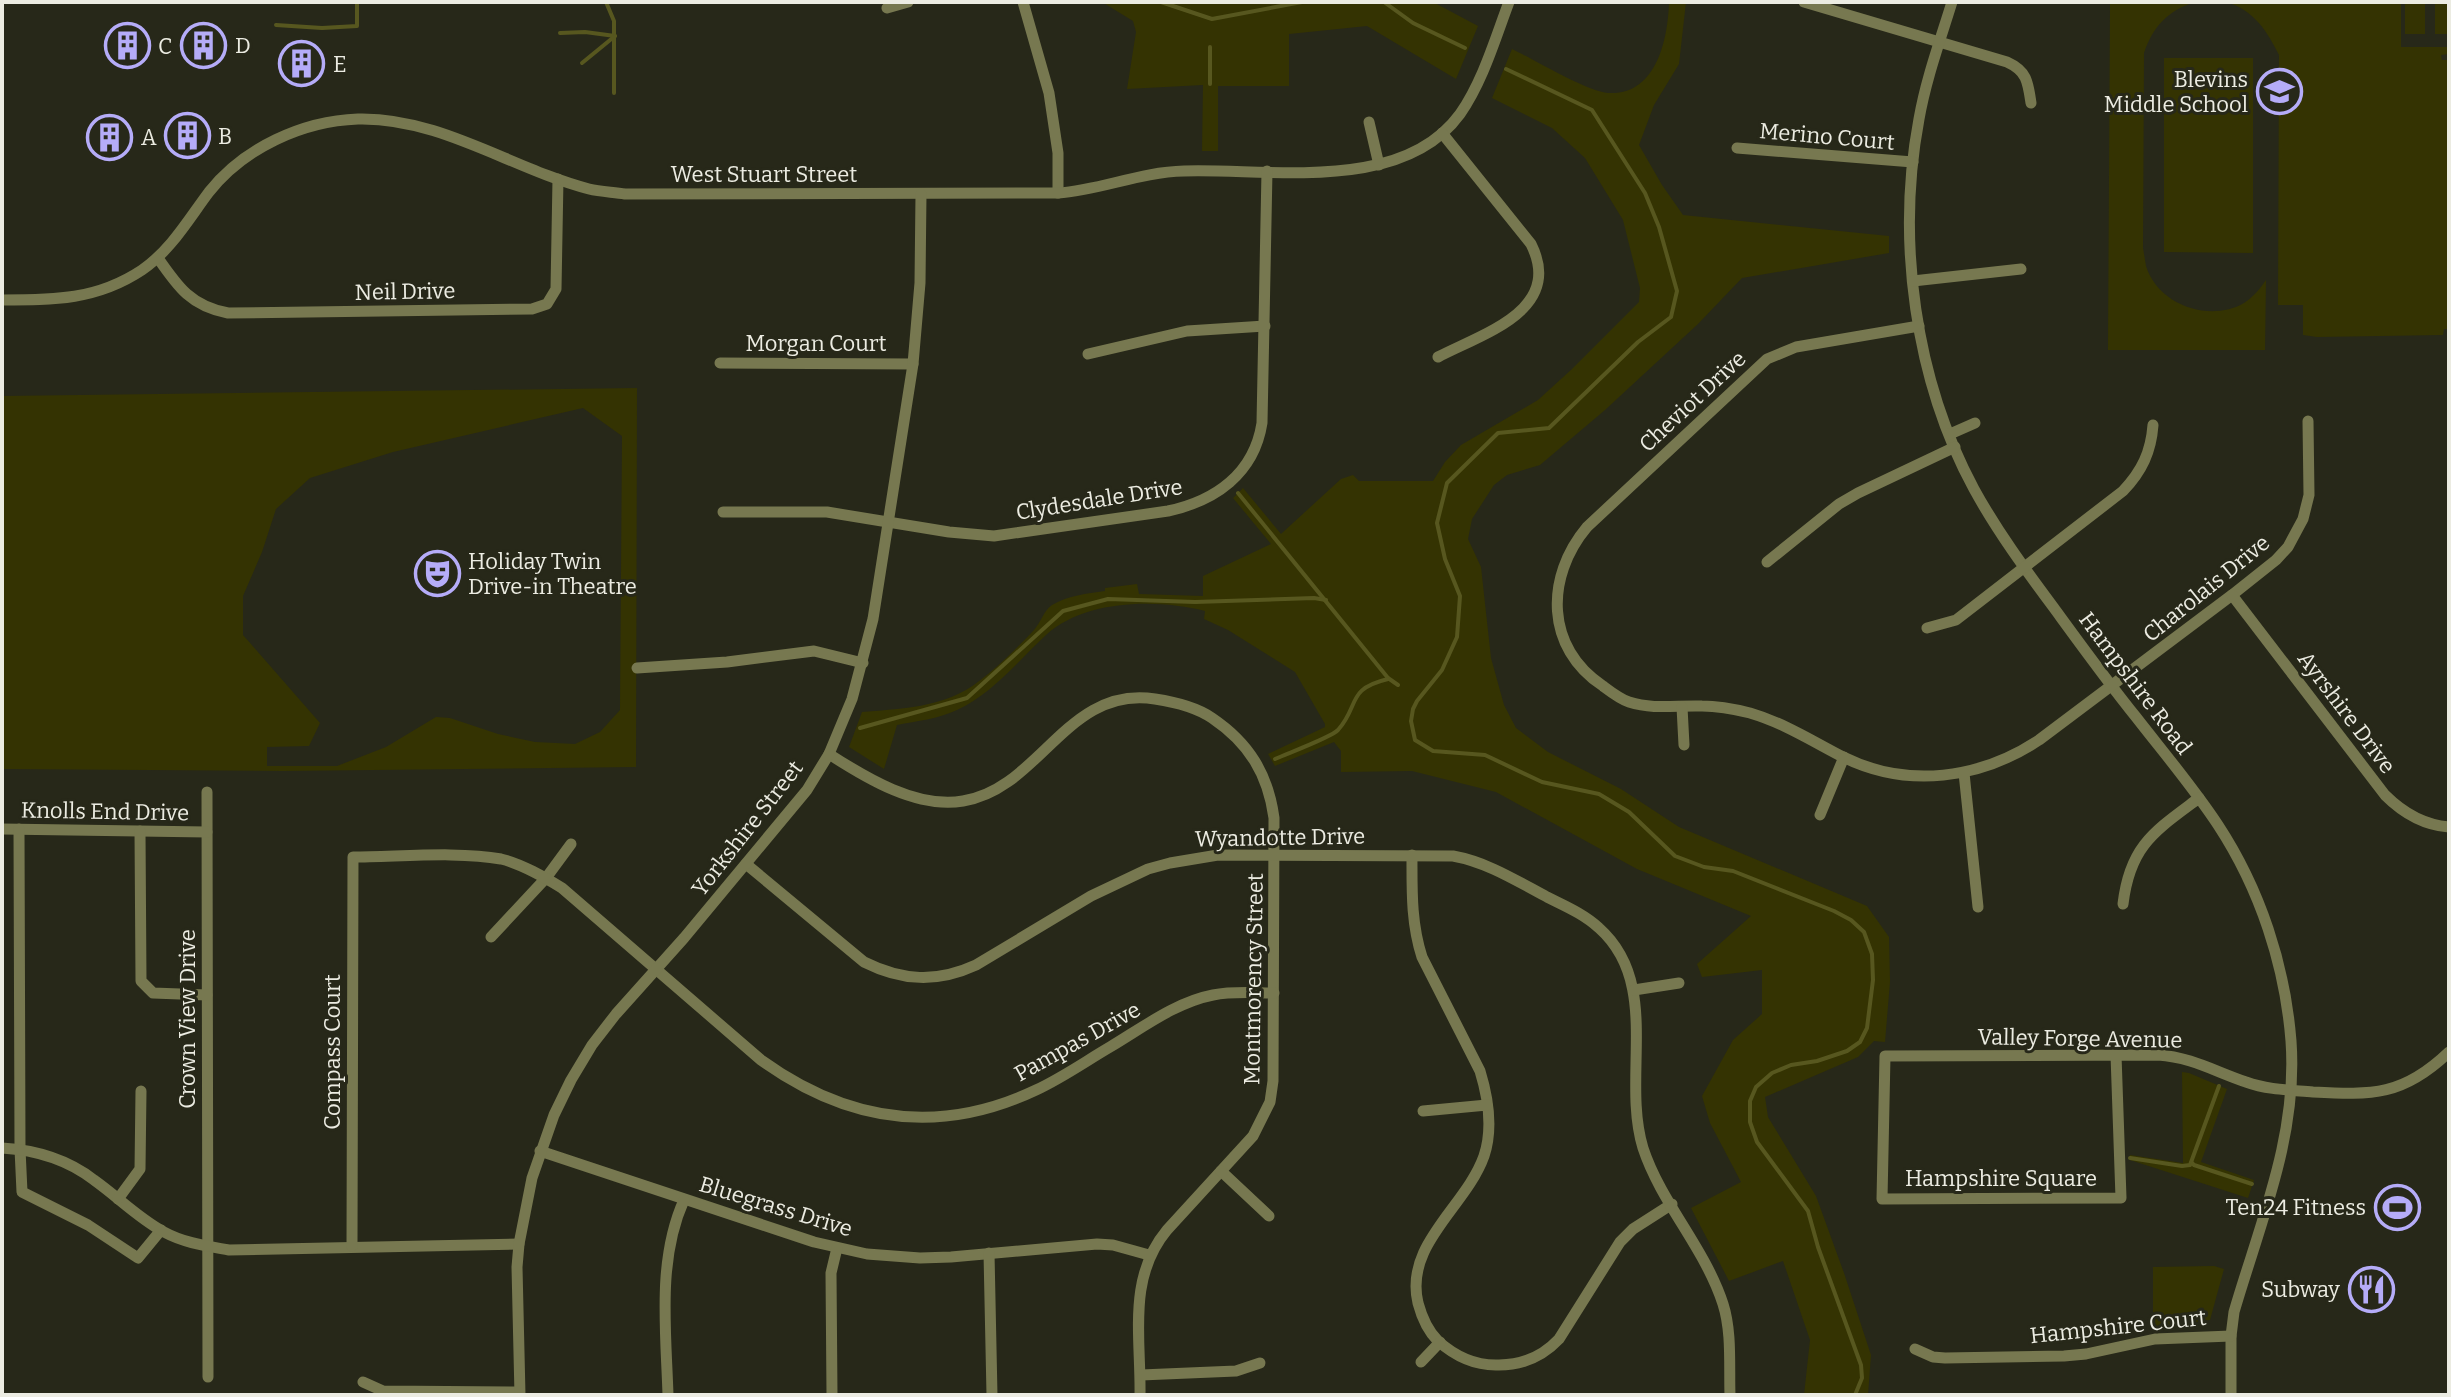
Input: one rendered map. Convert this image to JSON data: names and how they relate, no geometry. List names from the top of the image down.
{
  "streets": {
    "street": [
      "Merino Court",
      "West Stuart Street",
      "Neil Drive",
      "Morgan Court",
      "Cheviot Drive",
      "Clydesdale Drive",
      "Charolais Drive",
      "Hampshire Road",
      "Ayrshire Drive",
      "Knolls End Drive",
      "Yorkshire Street",
      "Wyandotte Drive",
      "Montmorency Street",
      "Crown View Drive",
      "Valley Forge Avenue",
      "Pampas Drive",
      "Compass Court",
      "Hampshire Square",
      "Bluegrass Drive",
      "Hampshire Court"
    ]
  },
  "crossings": [
    ["Merino Court", "Hampshire Road"],
    ["West Stuart Street", "Neil Drive"],
    ["West Stuart Street", "Clydesdale Drive"],
    ["West Stuart Street", "Yorkshire Street"],
    ["Morgan Court", "Yorkshire Street"],
    ["Cheviot Drive", "Charolais Drive"],
    ["Cheviot Drive", "Hampshire Road"],
    ["Clydesdale Drive", "Yorkshire Street"],
    ["Charolais Drive", "Hampshire Road"],
    ["Charolais Drive", "Ayrshire Drive"],
    ["Hampshire Road", "Valley Forge Avenue"],
    ["Hampshire Road", "Hampshire Court"],
    ["Knolls End Drive", "Crown View Drive"],
    ["Yorkshire Street", "Wyandotte Drive"],
    ["Yorkshire Street", "Montmorency Street"],
    ["Yorkshire Street", "Pampas Drive"],
    ["Yorkshire Street", "Bluegrass Drive"],
    ["Wyandotte Drive", "Montmorency Street"],
    ["Montmorency Street", "Pampas Drive"],
    ["Montmorency Street", "Bluegrass Drive"],
    ["Valley Forge Avenue", "Hampshire Square"],
    ["Pampas Drive", "Compass Court"]
  ],
  "places": {
    "building": [
      "D",
      "C",
      "E",
      "B",
      "A"
    ],
    "school or university": ["Blevins Middle School"],
    "theatre": ["Holiday Twin Drive-in Theatre"],
    "sports": ["Ten24 Fitness"],
    "restaurant": ["Subway"]
  }
}
